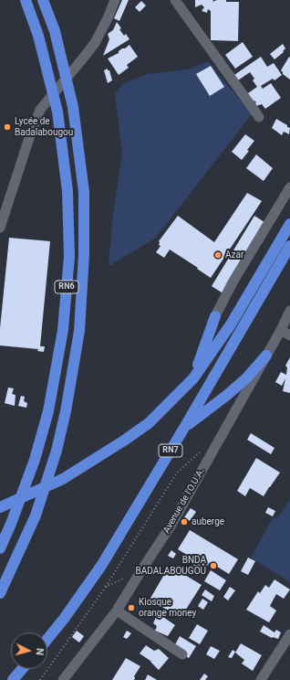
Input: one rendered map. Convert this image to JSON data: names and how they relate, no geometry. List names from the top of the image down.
{
  "streets": {
    "highway": ["RN6", "RN7"],
    "street": ["Avenue de l'O.U.A."]
  },
  "places": [
    "Lycée de Badalabougou",
    "Azar",
    "auberge",
    "BNDA BADALABOUGOU",
    "Kiosque orange money"
  ],
  "north": "right"
}
